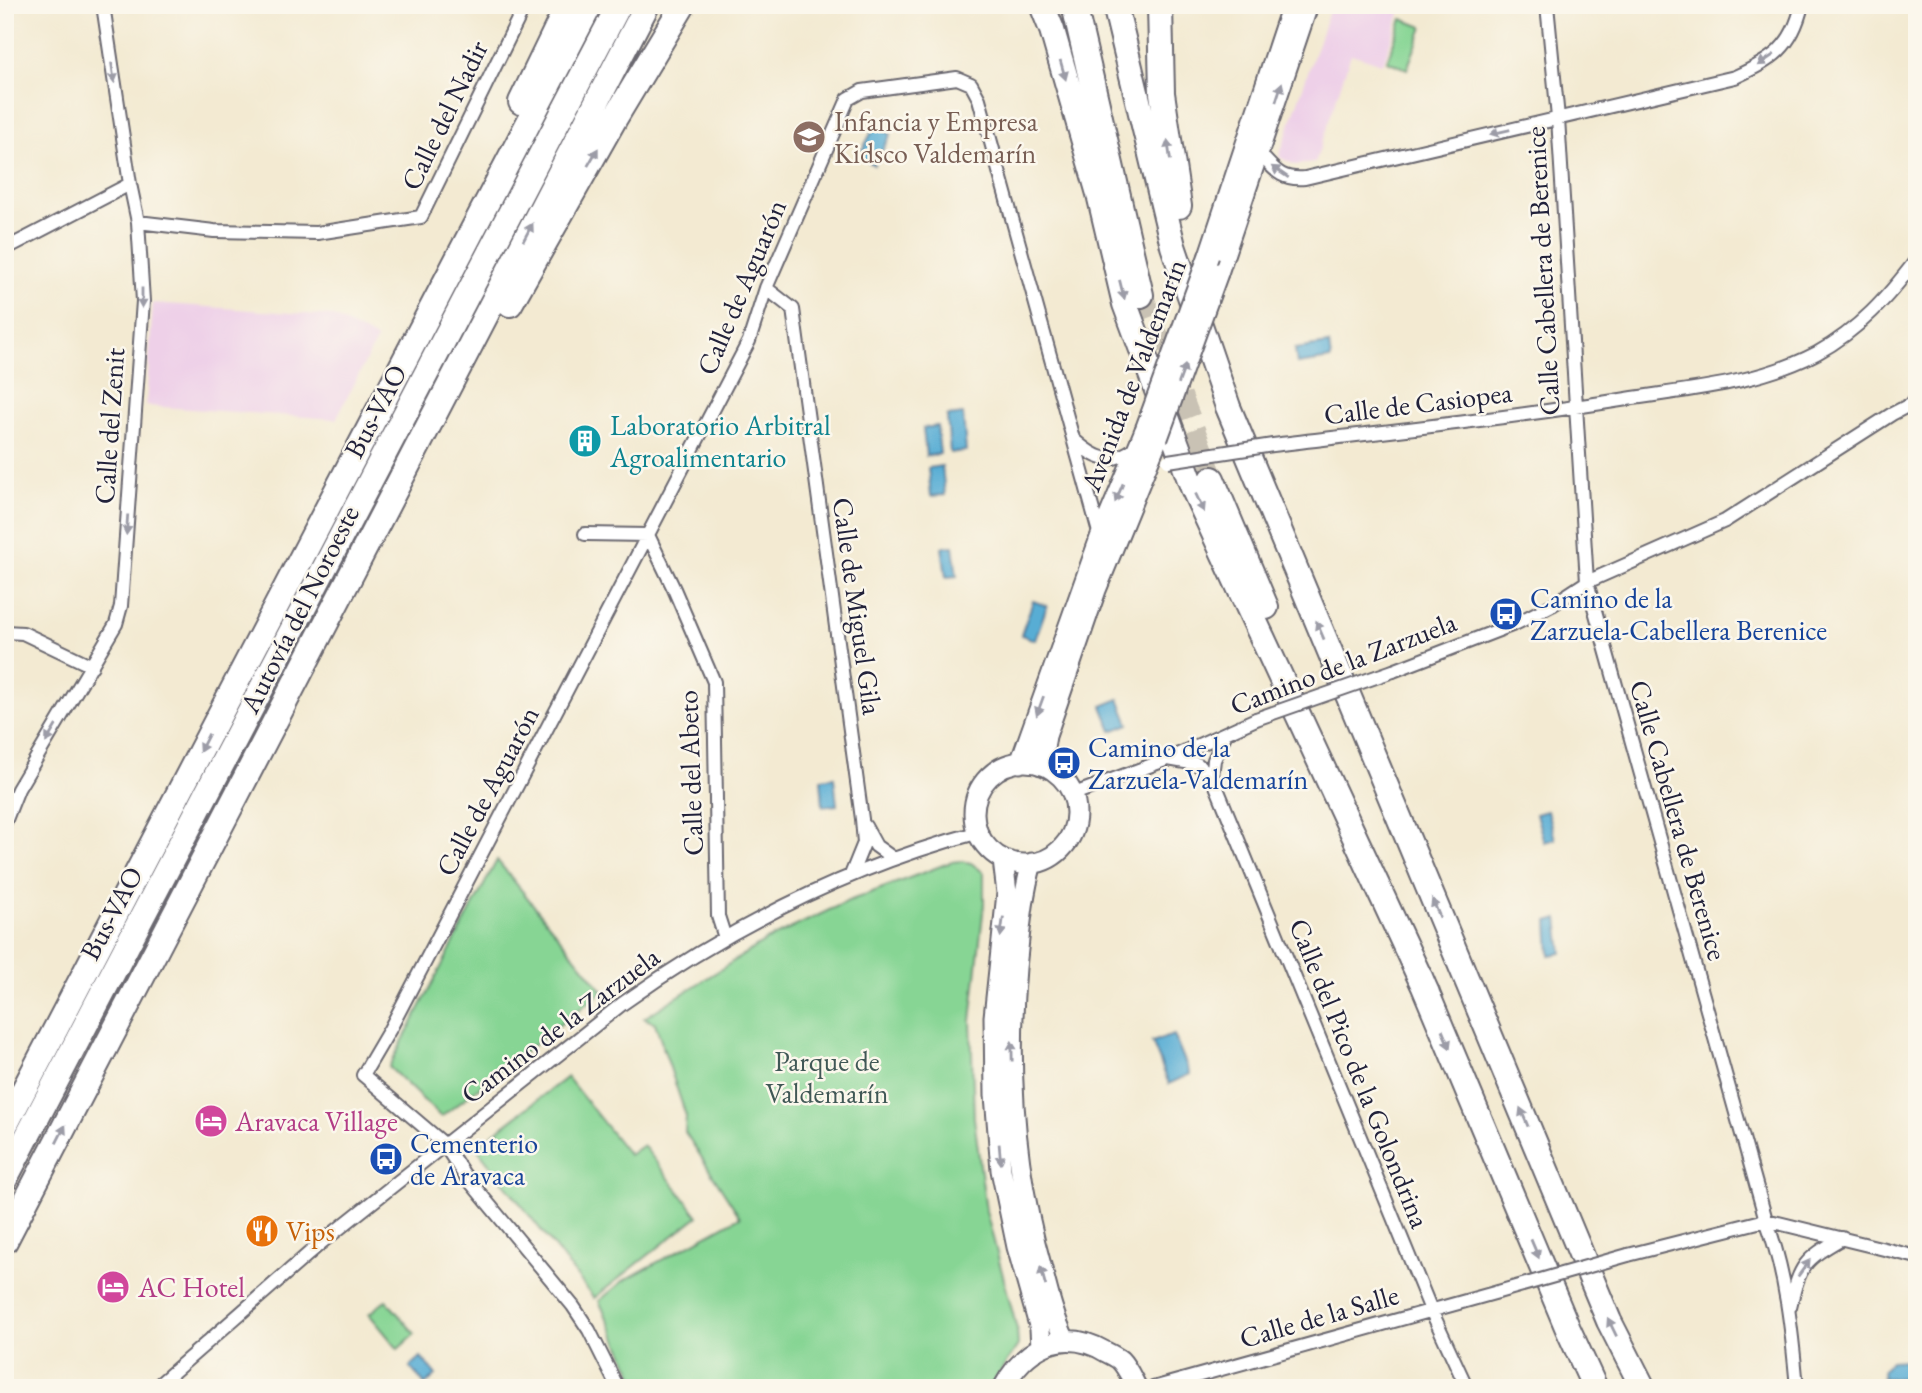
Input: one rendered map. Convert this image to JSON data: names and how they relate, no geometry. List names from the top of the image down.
{
  "streets": {
    "highway": ["Bus-VAO", "Autovía del Noroeste"],
    "street": [
      "Calle del Nadir",
      "Calle Cabellera de Berenice",
      "Calle de Aguarón",
      "Avenida de Valdemarín",
      "Calle de Casiopea",
      "Calle del Zenit",
      "Calle de Miguel Gila",
      "Camino de la Zarzuela",
      "Calle del Abeto",
      "Calle del Pico de la Golondrina",
      "Calle de la Salle"
    ]
  },
  "crossings": [
    ["Calle del Nadir", "Calle del Zenit"],
    ["Calle Cabellera de Berenice", "Calle de Casiopea"],
    ["Calle Cabellera de Berenice", "Camino de la Zarzuela"],
    ["Calle Cabellera de Berenice", "Calle de la Salle"],
    ["Calle de Aguarón", "Avenida de Valdemarín"],
    ["Calle de Aguarón", "Calle de Miguel Gila"],
    ["Calle de Aguarón", "Camino de la Zarzuela"],
    ["Calle de Aguarón", "Calle del Abeto"],
    ["Avenida de Valdemarín", "Calle de Casiopea"],
    ["Avenida de Valdemarín", "Camino de la Zarzuela"],
    ["Calle de Miguel Gila", "Camino de la Zarzuela"],
    ["Camino de la Zarzuela", "Calle del Abeto"],
    ["Calle del Pico de la Golondrina", "Calle de la Salle"]
  ],
  "one_way": ["Calle del Zenit"],
  "parks": ["Parque de Valdemarín"],
  "places": {
    "school or university": ["Infancia y Empresa Kidsco Valdemarín"],
    "building": ["Laboratorio Arbitral Agroalimentario"],
    "bus stop": ["Camino de la Zarzuela-Cabellera Berenice", "Camino de la Zarzuela-Valdemarín", "Cementerio de Aravaca"],
    "hotel": ["Aravaca Village", "AC Hotel"],
    "restaurant": ["Vips"]
  }
}
